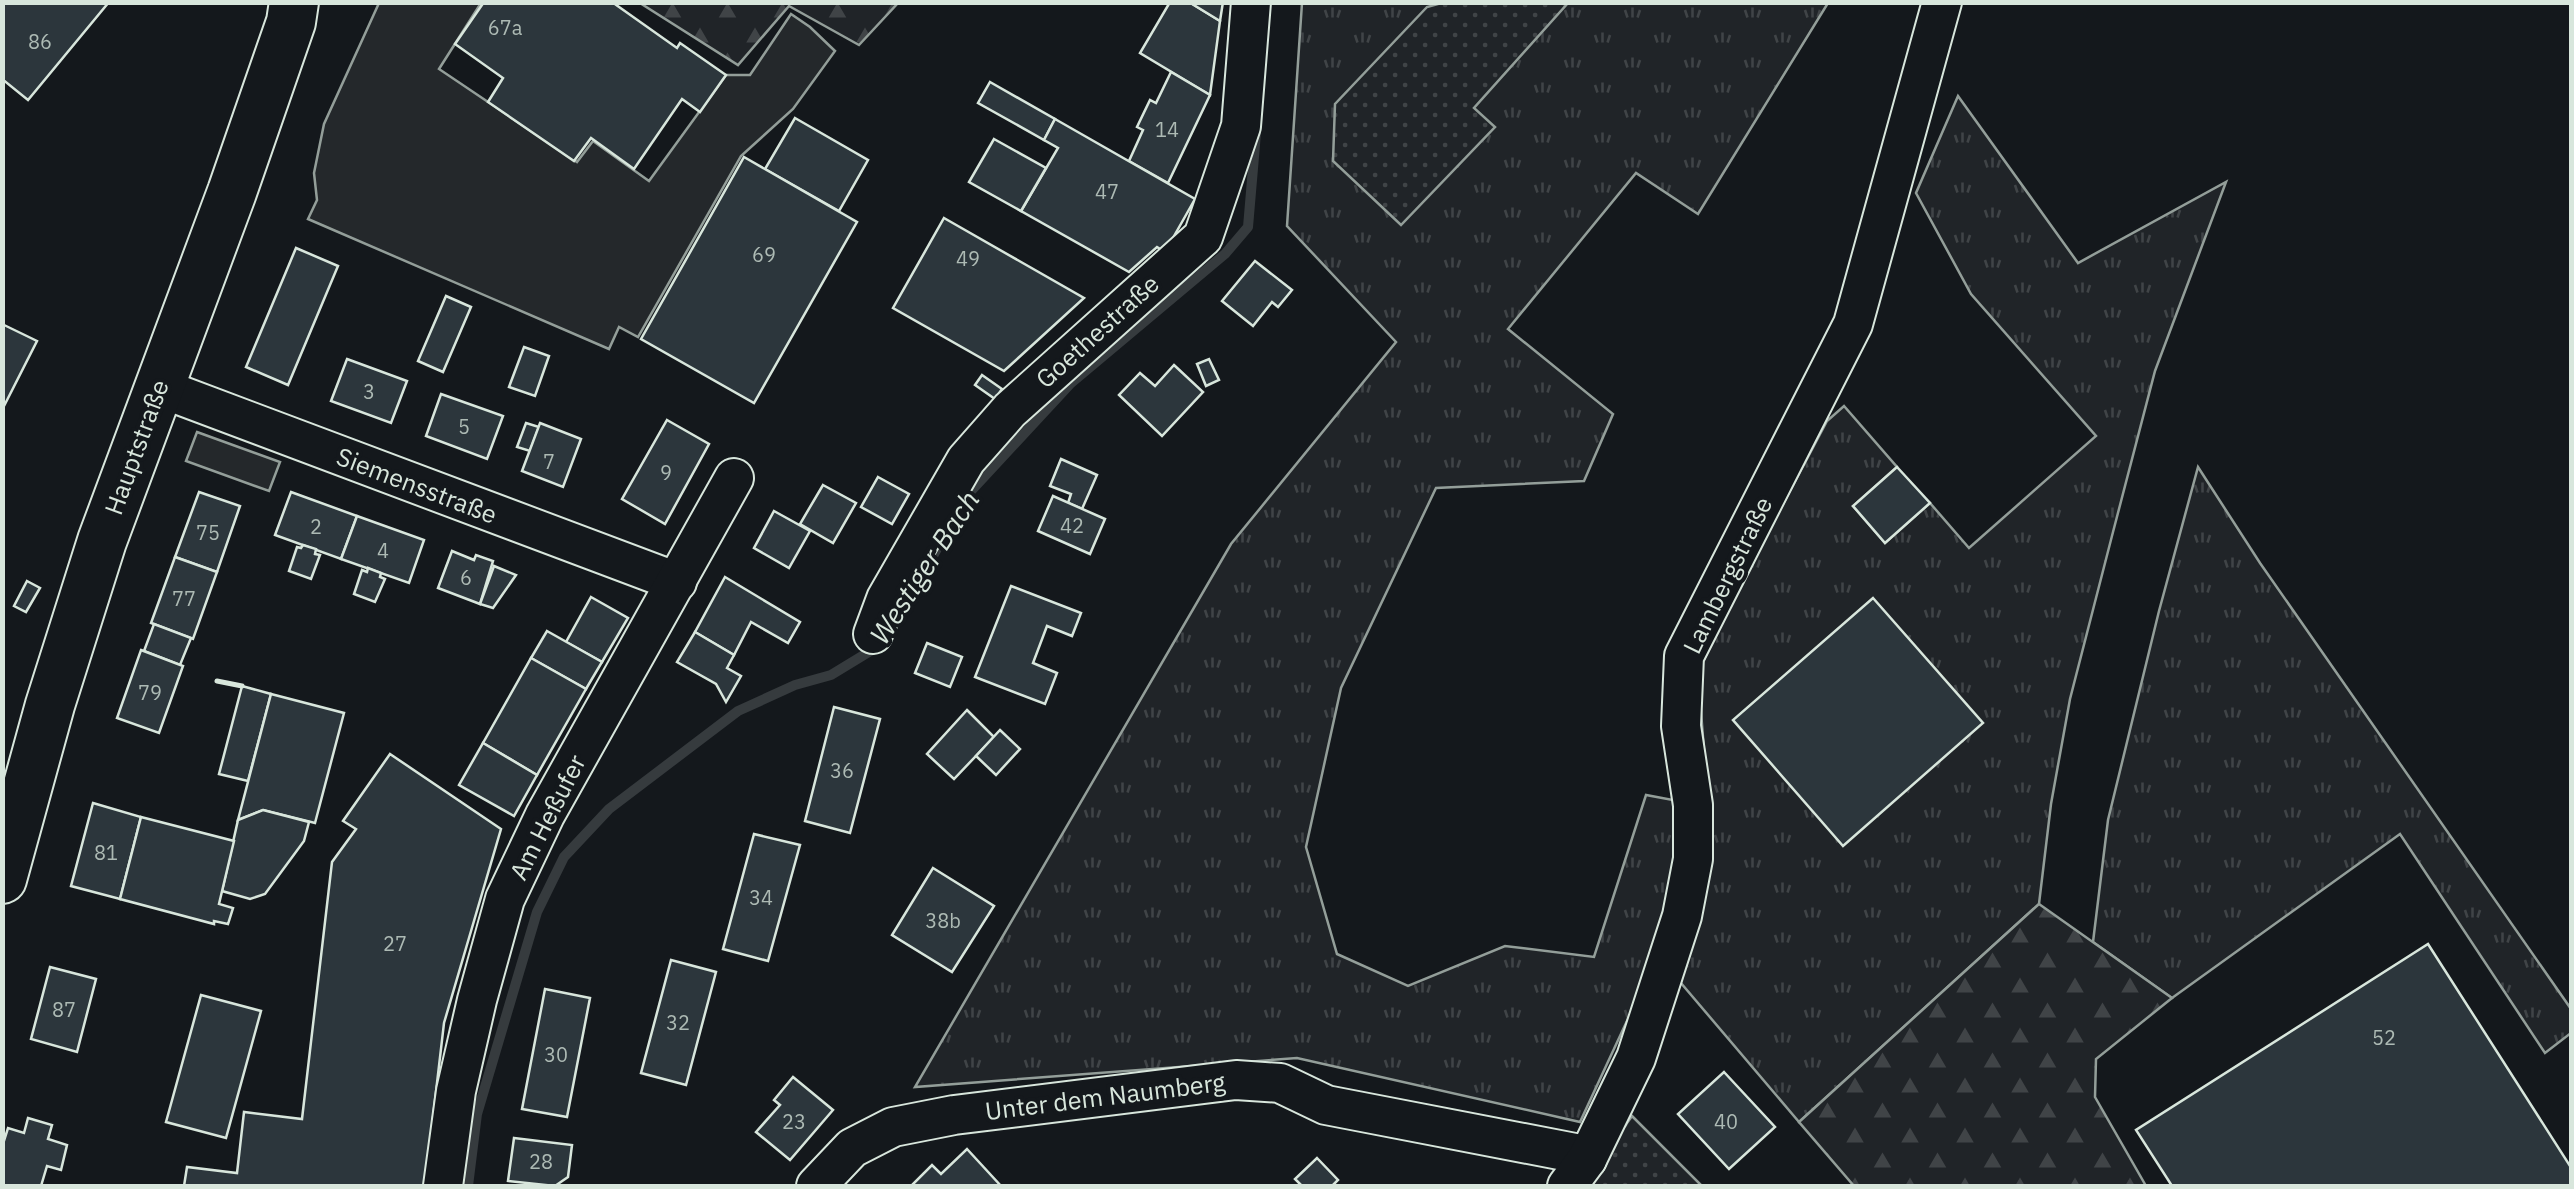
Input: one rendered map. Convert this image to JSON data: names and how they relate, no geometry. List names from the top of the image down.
{
  "streets": {
    "main road": ["Hauptstraße"],
    "street": [
      "Goethestraße",
      "Siemensstraße",
      "Lambergstraße",
      "Am Heßufer",
      "Unter dem Naumberg"
    ]
  },
  "crossings": [
    ["Hauptstraße", "Siemensstraße"],
    ["Siemensstraße", "Am Heßufer"],
    ["Lambergstraße", "Unter dem Naumberg"]
  ],
  "water": ["Westiger Bach"],
  "house_numbers": [
    "67a",
    "86",
    "14",
    "47",
    "69",
    "49",
    "3",
    "5",
    "7",
    "9",
    "42",
    "2",
    "75",
    "4",
    "6",
    "77",
    "79",
    "36",
    "81",
    "34",
    "38b",
    "27",
    "87",
    "32",
    "52",
    "30",
    "23",
    "40",
    "28"
  ]
}
